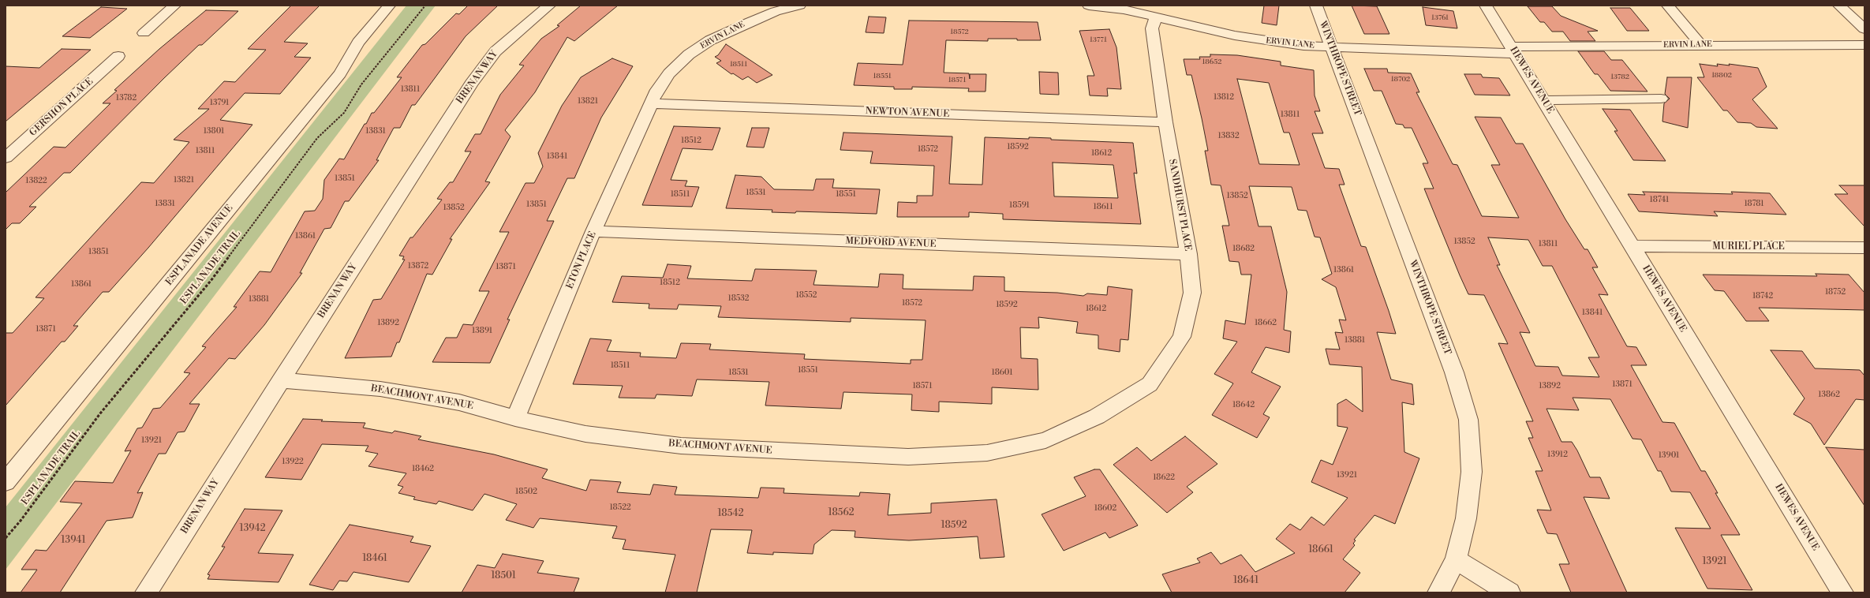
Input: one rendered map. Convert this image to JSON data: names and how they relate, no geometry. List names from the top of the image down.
{
  "streets": {
    "street": [
      "ERVIN LANE",
      "WINTHROPE STREET",
      "BRENAN WAY",
      "HEWES AVENUE",
      "GERSHON PLACE",
      "NEWTON AVENUE",
      "SANDHURST PLACE",
      "MEDFORD AVENUE",
      "ESPLANADE AVENUE",
      "MURIEL PLACE",
      "ETON PLACE",
      "BEACHMONT AVENUE"
    ],
    "path": ["ESPLANADE TRAIL"]
  },
  "crossings": [
    ["ERVIN LANE", "WINTHROPE STREET"],
    ["ERVIN LANE", "HEWES AVENUE"],
    ["ERVIN LANE", "NEWTON AVENUE"],
    ["ERVIN LANE", "SANDHURST PLACE"],
    ["ERVIN LANE", "ETON PLACE"],
    ["BRENAN WAY", "BEACHMONT AVENUE"],
    ["HEWES AVENUE", "MURIEL PLACE"],
    ["NEWTON AVENUE", "SANDHURST PLACE"],
    ["NEWTON AVENUE", "ETON PLACE"],
    ["SANDHURST PLACE", "MEDFORD AVENUE"],
    ["SANDHURST PLACE", "BEACHMONT AVENUE"],
    ["MEDFORD AVENUE", "ETON PLACE"],
    ["ETON PLACE", "BEACHMONT AVENUE"]
  ],
  "house_numbers": [
    "13761",
    "18572",
    "13771",
    "18652",
    "18511",
    "18802",
    "18551",
    "13782",
    "18702",
    "18571",
    "13811",
    "13812",
    "13782",
    "13821",
    "13791",
    "13811",
    "13801",
    "13831",
    "13832",
    "18512",
    "18592",
    "18572",
    "13811",
    "18612",
    "13841",
    "13851",
    "13821",
    "13822",
    "18531",
    "18511",
    "18551",
    "13852",
    "18741",
    "13831",
    "18781",
    "13851",
    "18591",
    "18611",
    "13852",
    "13861",
    "13852",
    "13811",
    "18682",
    "13851",
    "13872",
    "13871",
    "13861",
    "18512",
    "13861",
    "18752",
    "18552",
    "18742",
    "18532",
    "13881",
    "18572",
    "18592",
    "18612",
    "13841",
    "13892",
    "18662",
    "13871",
    "13891",
    "13881",
    "18511",
    "18551",
    "18531",
    "18601",
    "13871",
    "18571",
    "13892",
    "13862",
    "18642",
    "13921",
    "13912",
    "13901",
    "13922",
    "18462",
    "13921",
    "18622",
    "18502",
    "18522",
    "18602",
    "18562",
    "18542",
    "18592",
    "13942",
    "13941",
    "18661",
    "18461",
    "13921",
    "18501",
    "18641"
  ]
}
